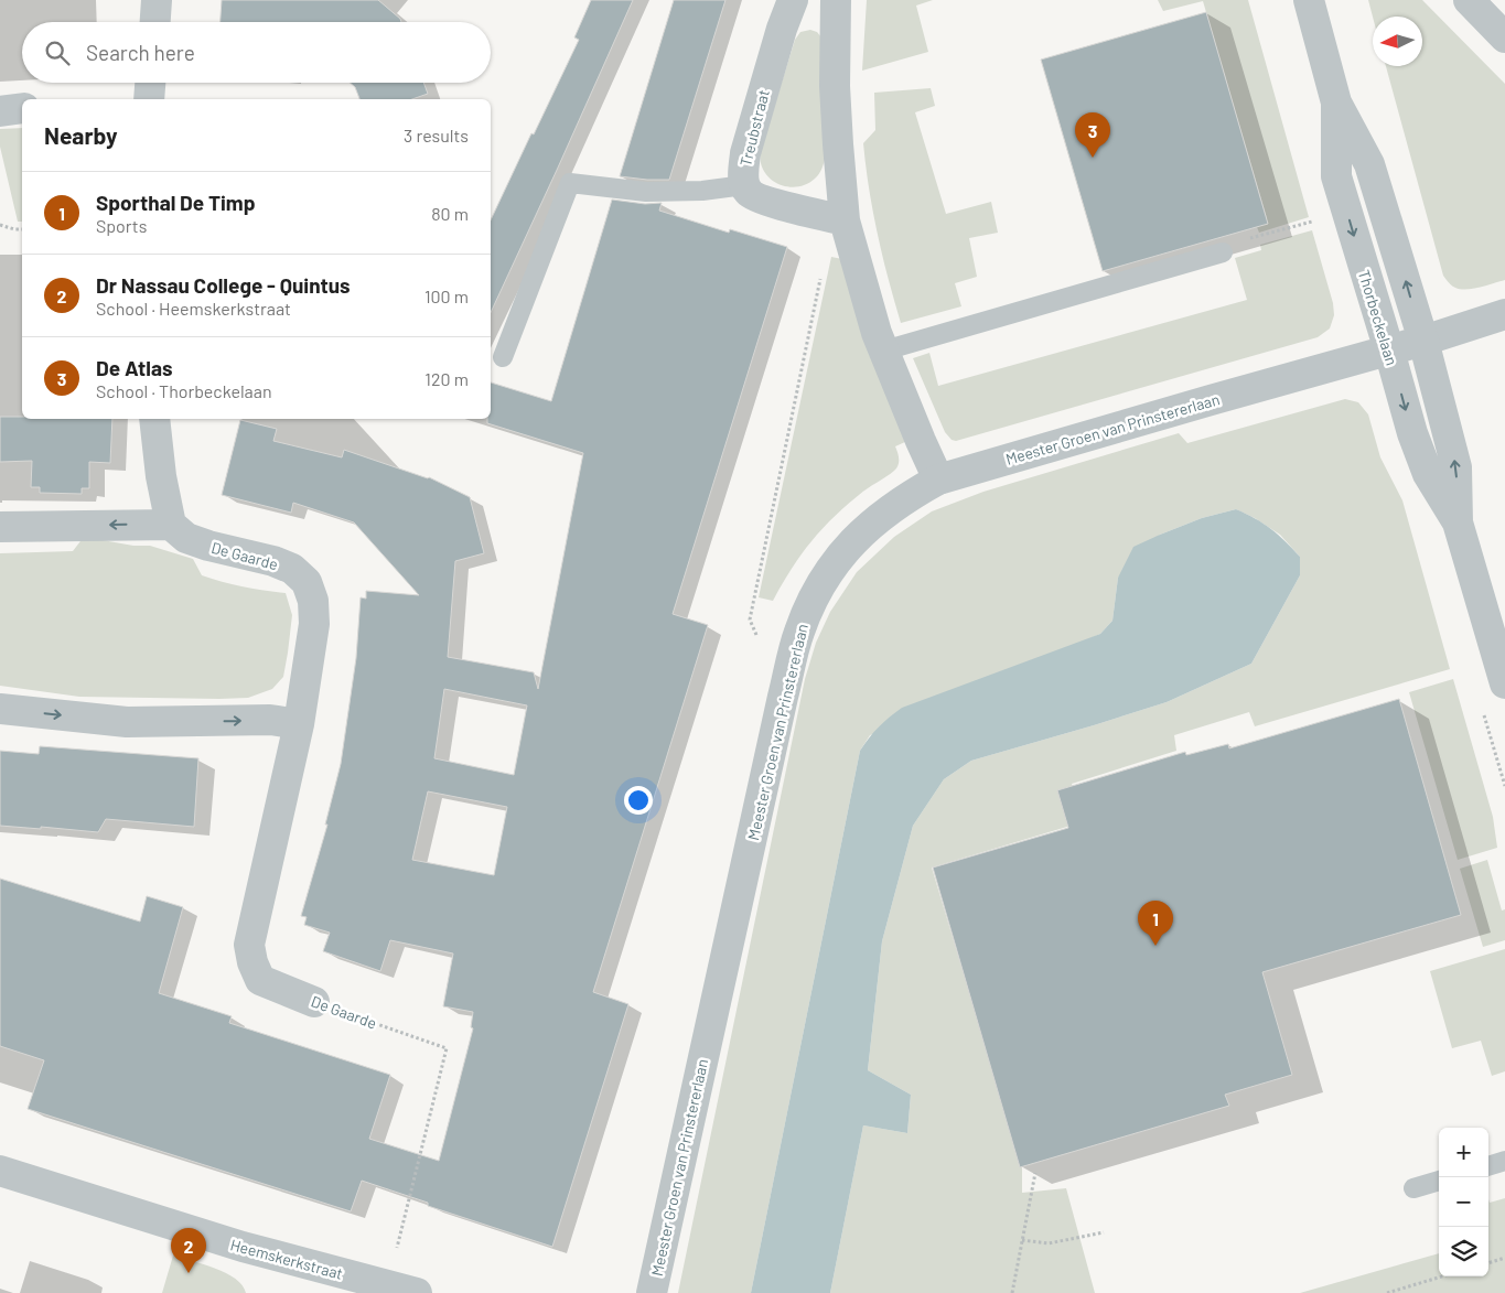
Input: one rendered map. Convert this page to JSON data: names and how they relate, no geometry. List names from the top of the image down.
{
  "streets": {
    "street": [
      "Treubstraat",
      "Thorbeckelaan",
      "Meester Groen van Prinstererlaan",
      "De Gaarde",
      "Heemskerkstraat"
    ]
  },
  "crossings": [
    ["Thorbeckelaan", "Meester Groen van Prinstererlaan"],
    ["De Gaarde", "Heemskerkstraat"]
  ],
  "north": "left",
  "page": {
    "search": "Search here",
    "heading": ["Nearby", "3 results"],
    "pins": ["3", "1", "2"],
    "list": [
      {
        "mark": "1",
        "name": "Sporthal De Timp",
        "note": "Sports",
        "value": "80 m"
      },
      {
        "mark": "2",
        "name": "Dr Nassau College - Quintus",
        "note": "School · Heemskerkstraat",
        "value": "100 m"
      },
      {
        "mark": "3",
        "name": "De Atlas",
        "note": "School · Thorbeckelaan",
        "value": "120 m"
      }
    ],
    "map_buttons": ["+", "−"]
  }
}
